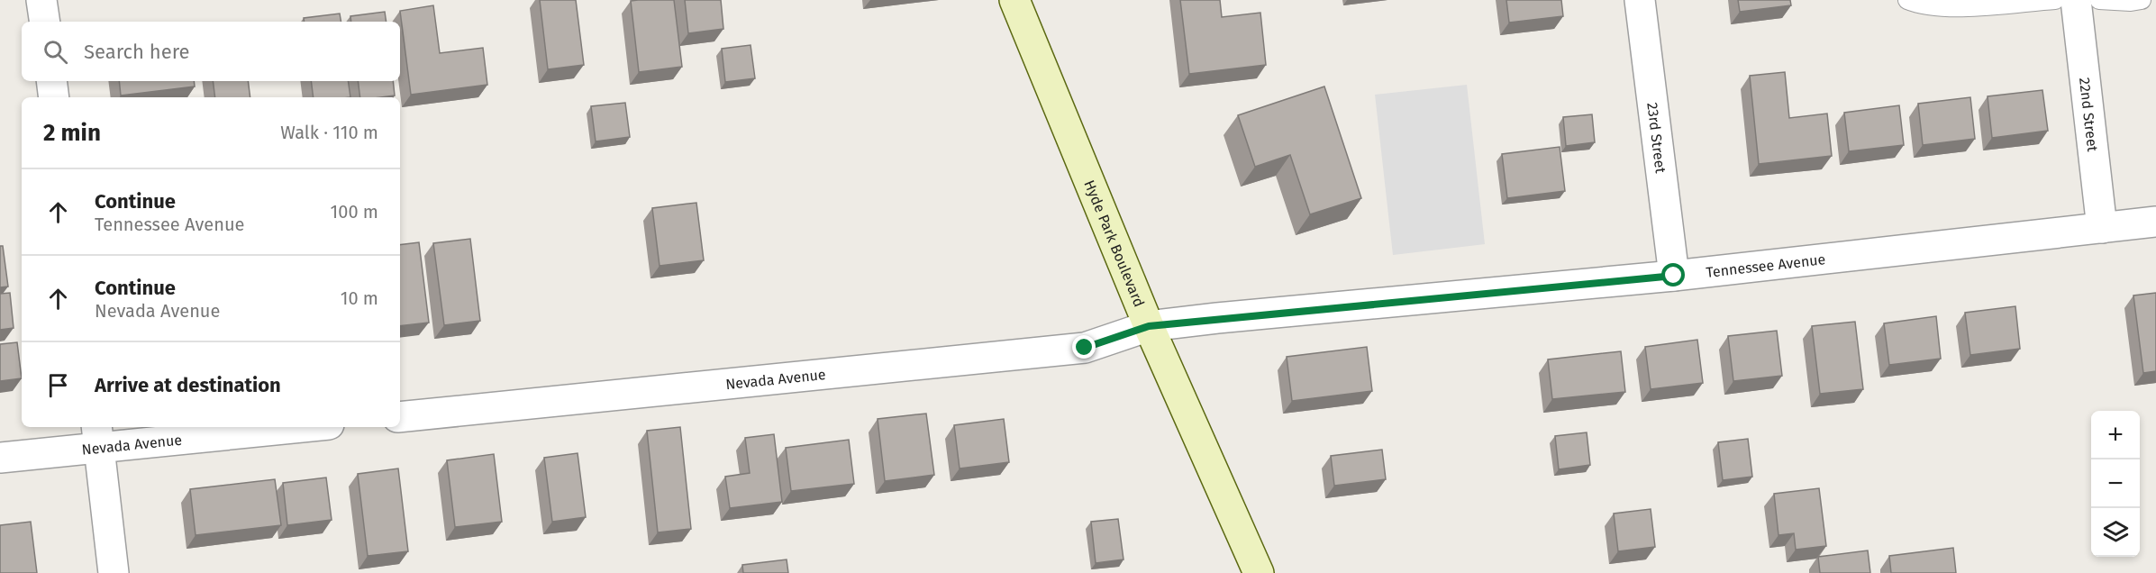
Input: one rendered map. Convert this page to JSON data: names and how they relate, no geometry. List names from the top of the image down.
{
  "streets": {
    "main road": ["Hyde Park Boulevard"],
    "street": [
      "22nd Street",
      "23rd Street",
      "Tennessee Avenue",
      "Nevada Avenue"
    ]
  },
  "crossings": [
    ["22nd Street", "Tennessee Avenue"],
    ["23rd Street", "Tennessee Avenue"],
    ["Hyde Park Boulevard", "Tennessee Avenue"],
    ["Hyde Park Boulevard", "Nevada Avenue"],
    ["Tennessee Avenue", "Nevada Avenue"]
  ],
  "page": {
    "search": "Search here",
    "heading": ["2 min", "Walk · 110 m"],
    "list": [
      ["Continue", "Tennessee Avenue", "100 m"],
      ["Continue", "Nevada Avenue", "10 m"],
      "Arrive at destination"
    ],
    "map_buttons": ["+", "−"]
  }
}
